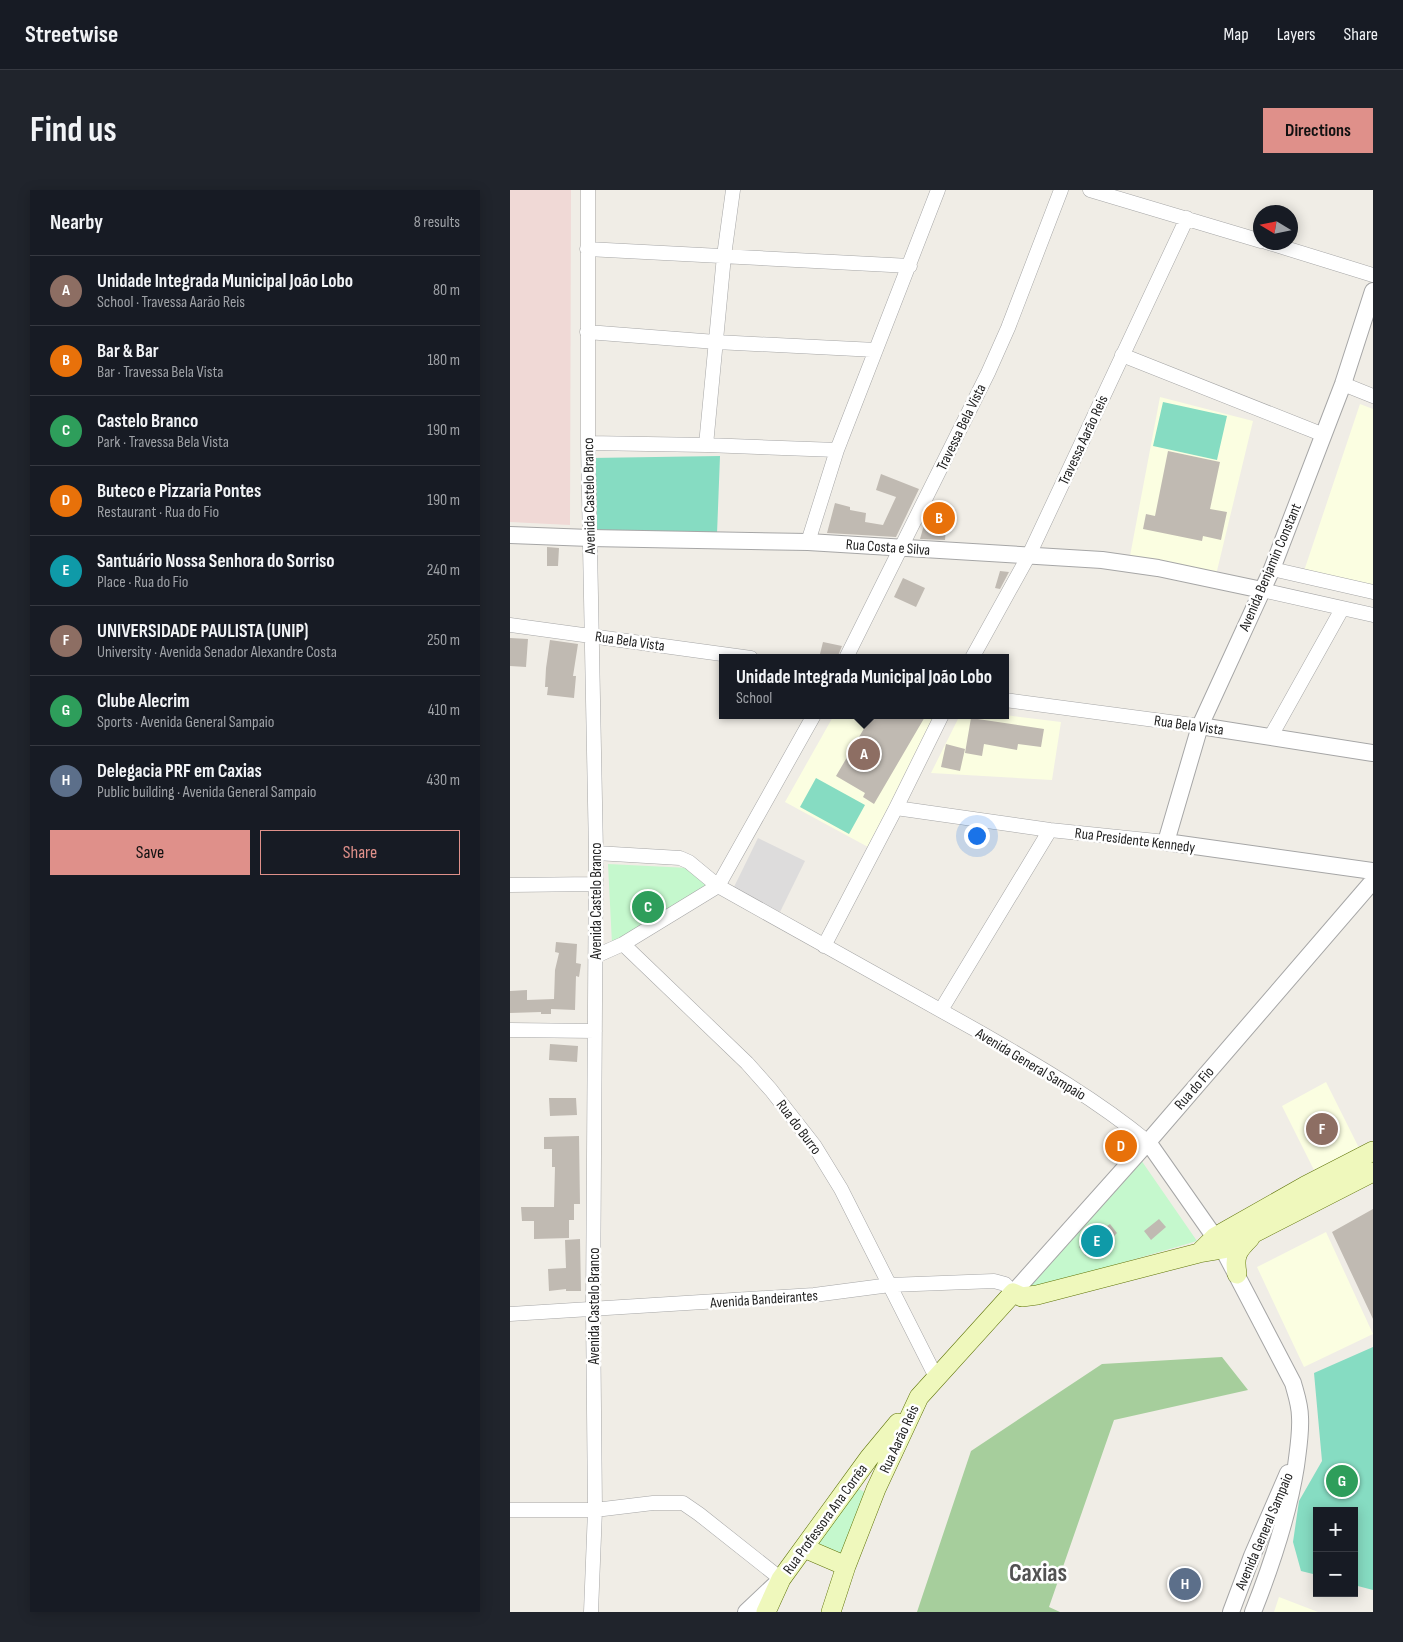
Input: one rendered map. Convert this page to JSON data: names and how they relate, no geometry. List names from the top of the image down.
{
  "streets": {
    "main road": ["Rua Aarão Reis", "Rua Professora Ana Corrêa"],
    "street": [
      "Travessa Bela Vista",
      "Travessa Aarão Reis",
      "Avenida Castelo Branco",
      "Rua Costa e Silva",
      "Avenida Benjamin Constant",
      "Rua Bela Vista",
      "Rua Presidente Kennedy",
      "Avenida General Sampaio",
      "Rua do Fio",
      "Rua do Burro",
      "Avenida Bandeirantes"
    ]
  },
  "crossings": [
    ["Travessa Bela Vista", "Rua Costa e Silva"],
    ["Travessa Aarão Reis", "Rua Costa e Silva"],
    ["Avenida Castelo Branco", "Rua Costa e Silva"],
    ["Avenida Castelo Branco", "Rua Bela Vista"],
    ["Avenida Castelo Branco", "Avenida General Sampaio"],
    ["Avenida Castelo Branco", "Avenida Bandeirantes"],
    ["Rua Costa e Silva", "Avenida Benjamin Constant"],
    ["Avenida Benjamin Constant", "Rua Bela Vista"],
    ["Avenida Benjamin Constant", "Rua Presidente Kennedy"],
    ["Avenida General Sampaio", "Rua do Fio"],
    ["Rua do Fio", "Avenida Bandeirantes"],
    ["Rua do Fio", "Rua Aarão Reis"],
    ["Rua do Burro", "Avenida Bandeirantes"],
    ["Rua do Burro", "Rua Aarão Reis"],
    ["Avenida Bandeirantes", "Rua Aarão Reis"],
    ["Rua Aarão Reis", "Rua Professora Ana Corrêa"]
  ],
  "districts": ["Caxias"],
  "north": "left",
  "page": {
    "header": "Streetwise",
    "nav": ["Map", "Layers", "Share"],
    "buttons": [
      "Directions",
      ["Save", "Share"]
    ],
    "title": "Find us",
    "heading": ["Nearby", "8 results"],
    "list": [
      {
        "mark": "A",
        "name": "Unidade Integrada Municipal João Lobo",
        "note": "School · Travessa Aarão Reis",
        "value": "80 m"
      },
      {
        "mark": "B",
        "name": "Bar & Bar",
        "note": "Bar · Travessa Bela Vista",
        "value": "180 m"
      },
      {
        "mark": "C",
        "name": "Castelo Branco",
        "note": "Park · Travessa Bela Vista",
        "value": "190 m"
      },
      {
        "mark": "D",
        "name": "Buteco e Pizzaria Pontes",
        "note": "Restaurant · Rua do Fio",
        "value": "190 m"
      },
      {
        "mark": "E",
        "name": "Santuário Nossa Senhora do Sorriso",
        "note": "Place · Rua do Fio",
        "value": "240 m"
      },
      {
        "mark": "F",
        "name": "UNIVERSIDADE PAULISTA (UNIP)",
        "note": "University · Avenida Senador Alexandre Costa",
        "value": "250 m"
      },
      {
        "mark": "G",
        "name": "Clube Alecrim",
        "note": "Sports · Avenida General Sampaio",
        "value": "410 m"
      },
      {
        "mark": "H",
        "name": "Delegacia PRF em Caxias",
        "note": "Public building · Avenida General Sampaio",
        "value": "430 m"
      }
    ],
    "pins": [
      "B",
      "A",
      "C",
      "F",
      "D",
      "E",
      "G",
      "H"
    ],
    "popup": ["Unidade Integrada Municipal João Lobo", "School"],
    "map_buttons": ["+", "−"]
  }
}
